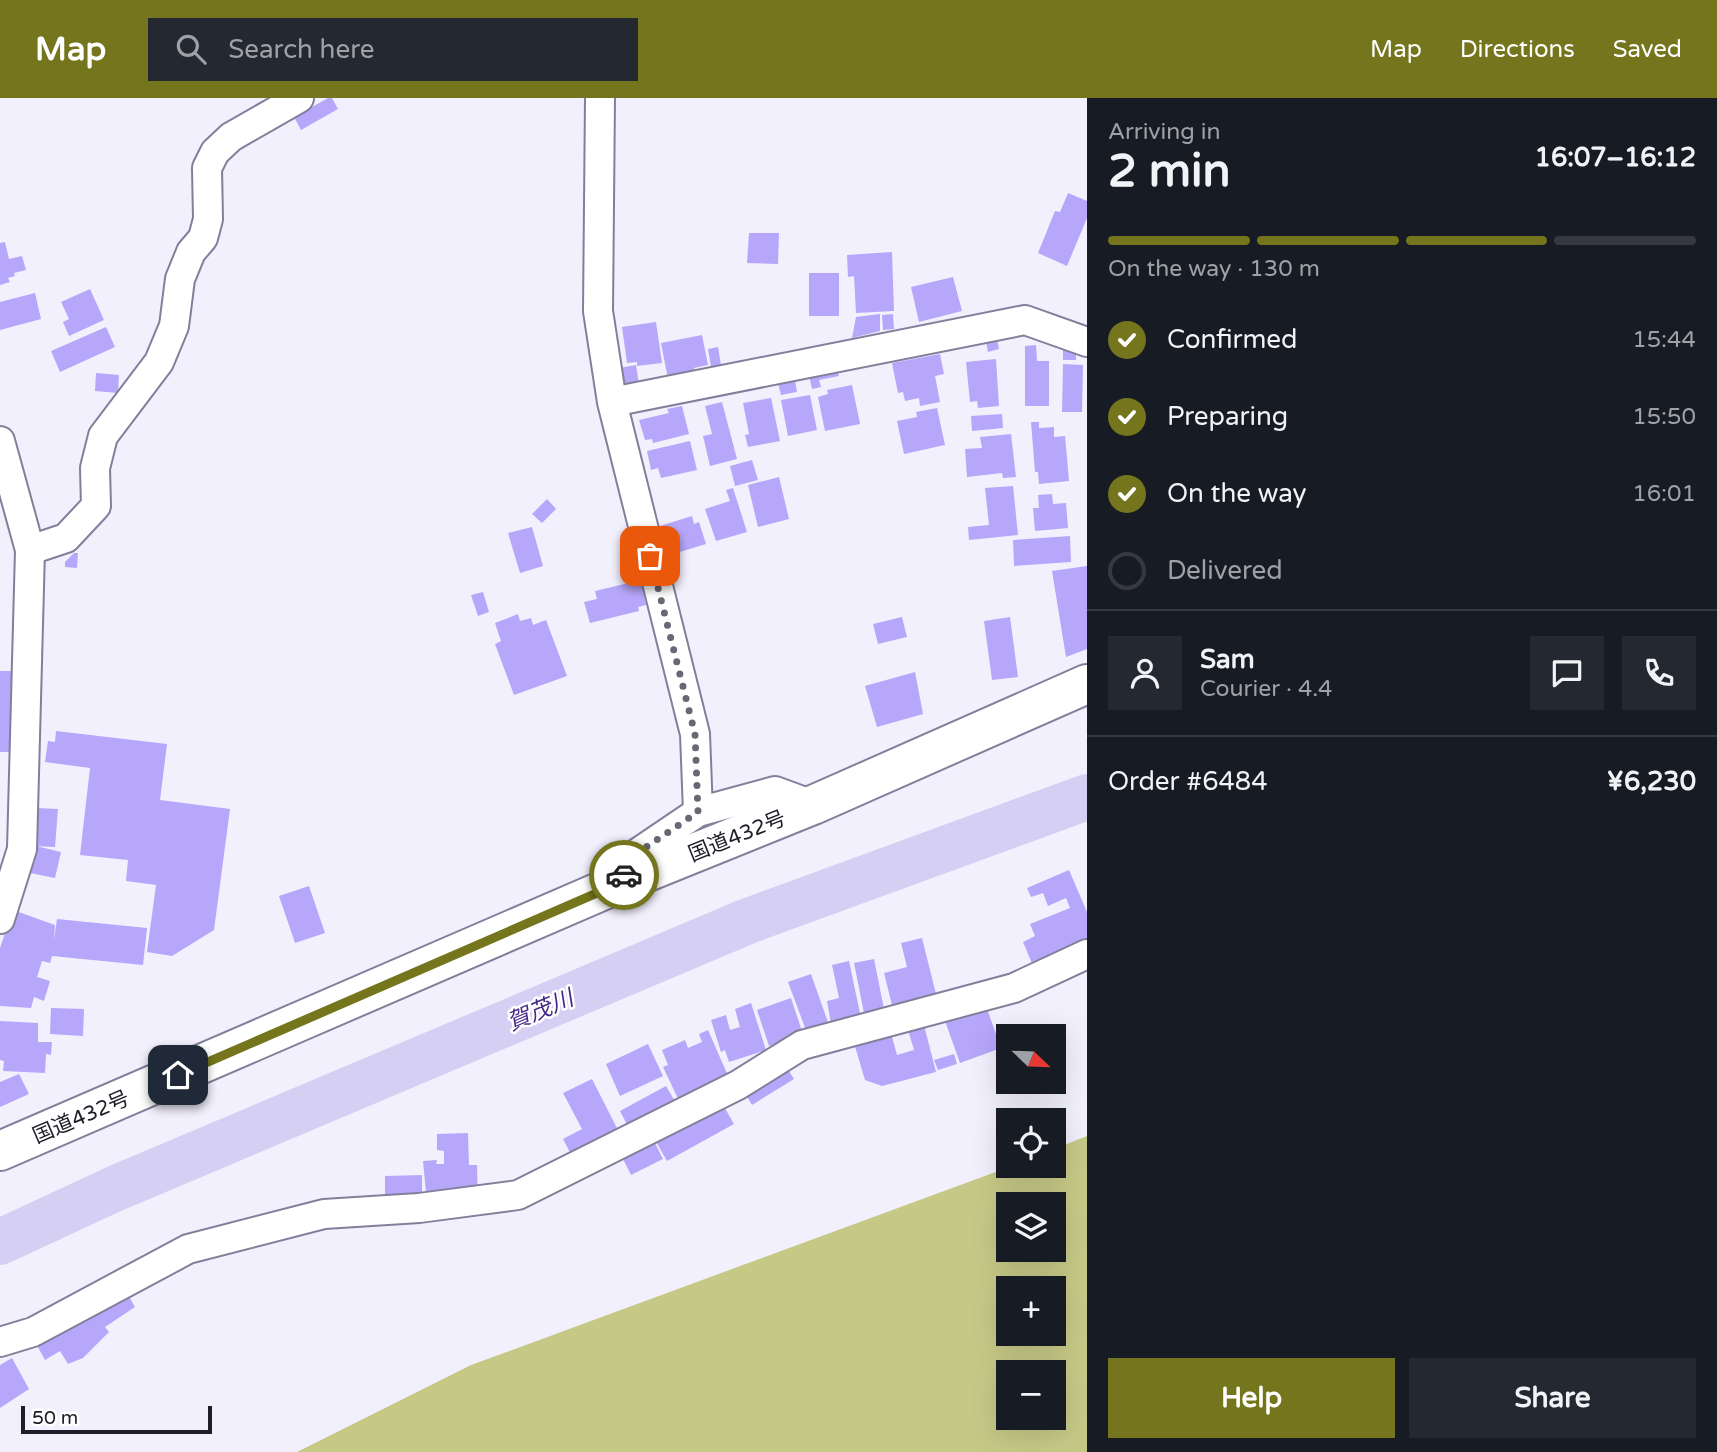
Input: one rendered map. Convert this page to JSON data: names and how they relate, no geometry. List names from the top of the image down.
{
  "streets": {
    "highway": ["国道432号"]
  },
  "water": ["賀茂川"],
  "scale_bar": "50 m",
  "north": "bottom right",
  "page": {
    "header": "Map",
    "search": "Search here",
    "nav": ["Map", "Directions", "Saved"],
    "heading": ["2 min", "Arriving in", "16:07–16:12"],
    "panel": [
      "Sam",
      "Courier · 4.4",
      "Order #6484",
      "¥6,230"
    ],
    "bar": "On the way · 130 m",
    "list": [
      ["Confirmed", "15:44"],
      ["Preparing", "15:50"],
      ["On the way", "16:01"],
      "Delivered"
    ],
    "map_buttons": ["+", "−"],
    "buttons": ["Help", "Share"],
    "scale": "50 m"
  }
}
